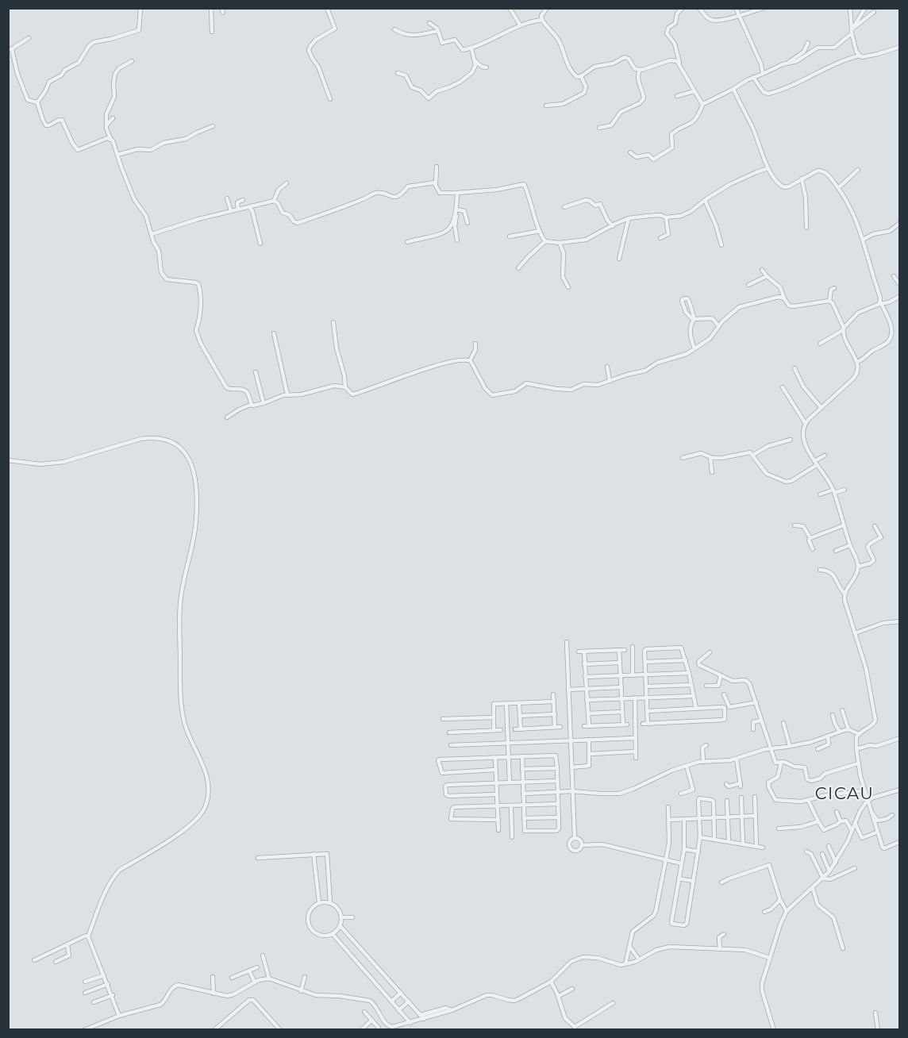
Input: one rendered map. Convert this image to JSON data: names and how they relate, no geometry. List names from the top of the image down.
{
  "districts": ["CICAU"]
}
